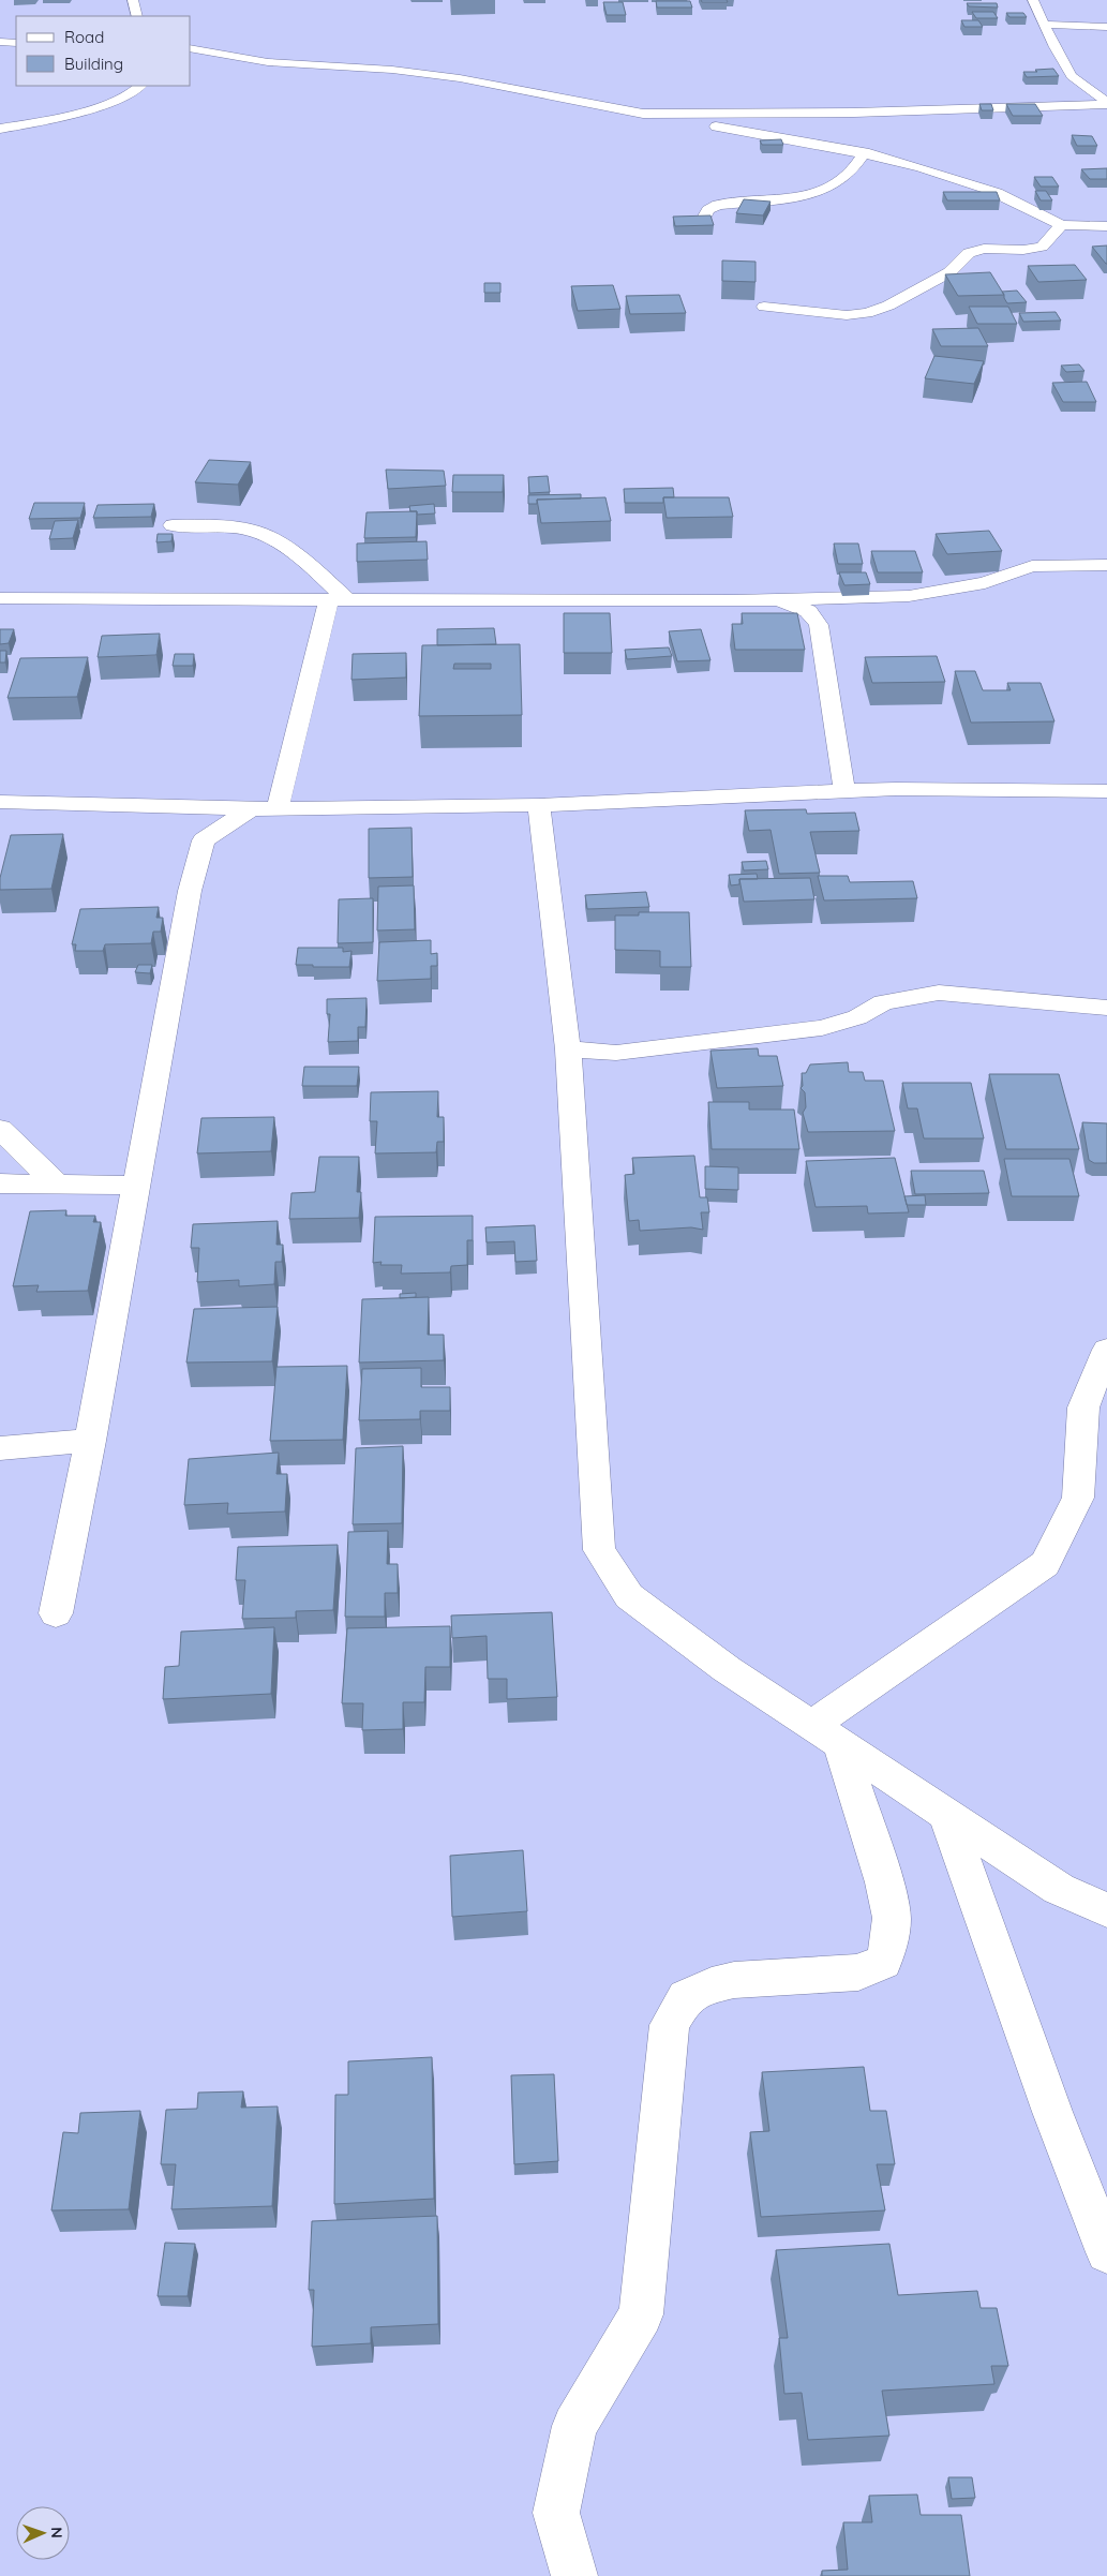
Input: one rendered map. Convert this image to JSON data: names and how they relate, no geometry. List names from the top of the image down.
{
  "legend": ["Road", "Building"],
  "north": "right"
}
